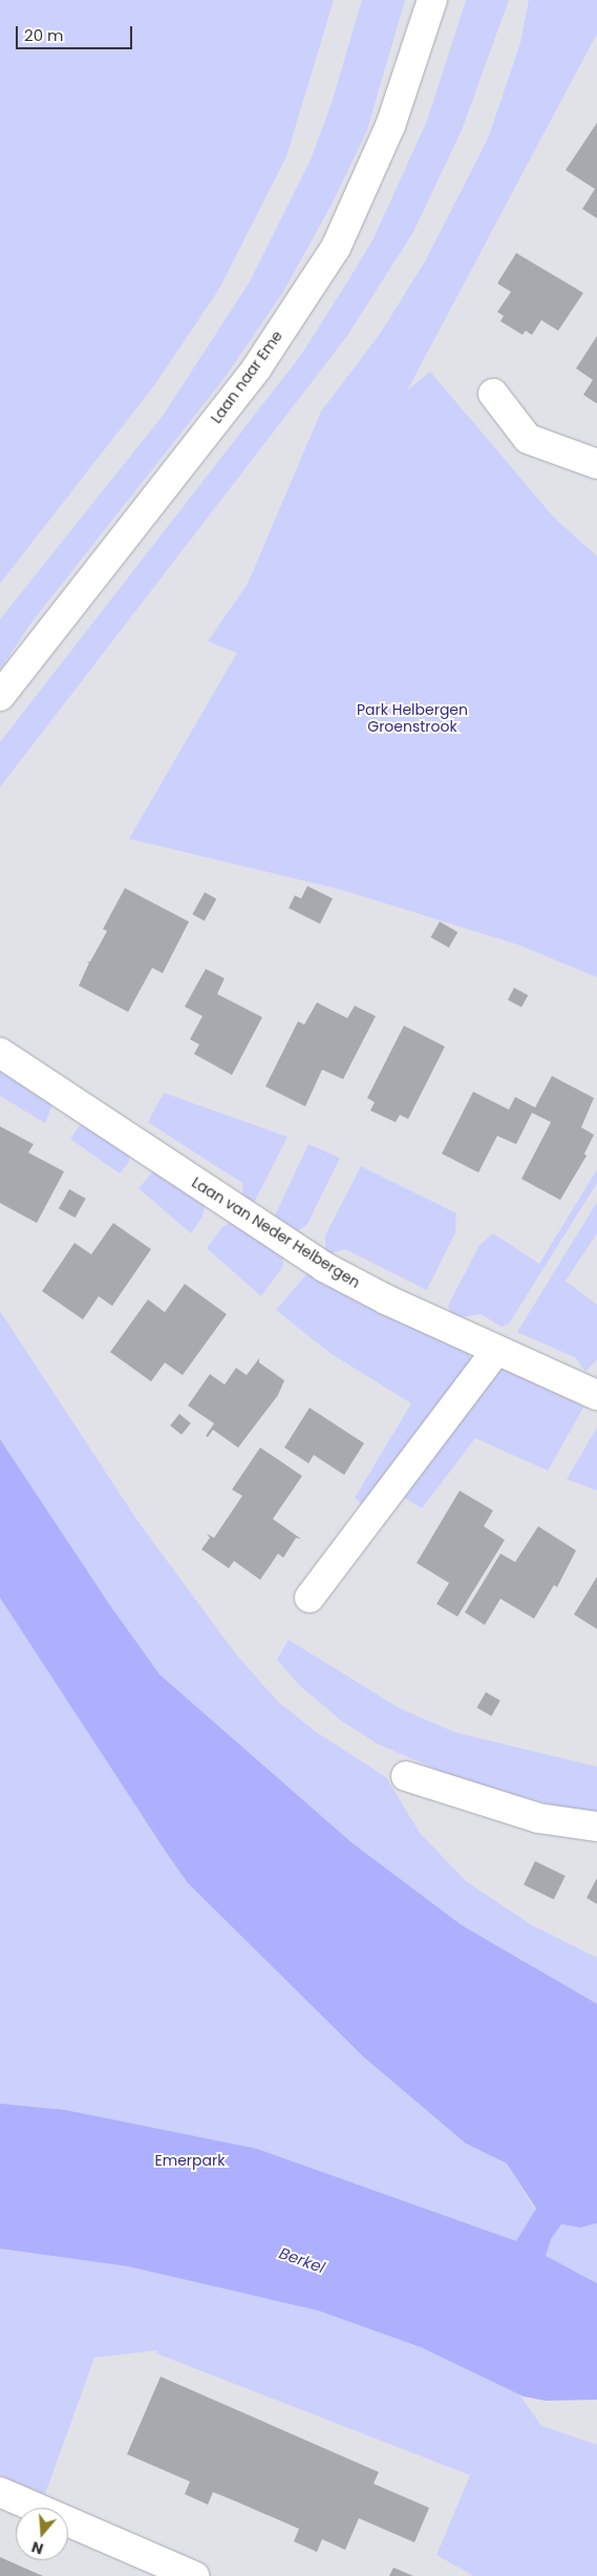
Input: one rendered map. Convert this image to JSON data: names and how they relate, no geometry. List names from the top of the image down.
{
  "streets": {
    "street": ["Laan naar Eme", "Laan van Neder Helbergen"]
  },
  "water": ["Berkel"],
  "parks": ["Park Helbergen Groenstrook", "Emerpark"],
  "scale_bar": "20 m",
  "north": "bottom"
}
